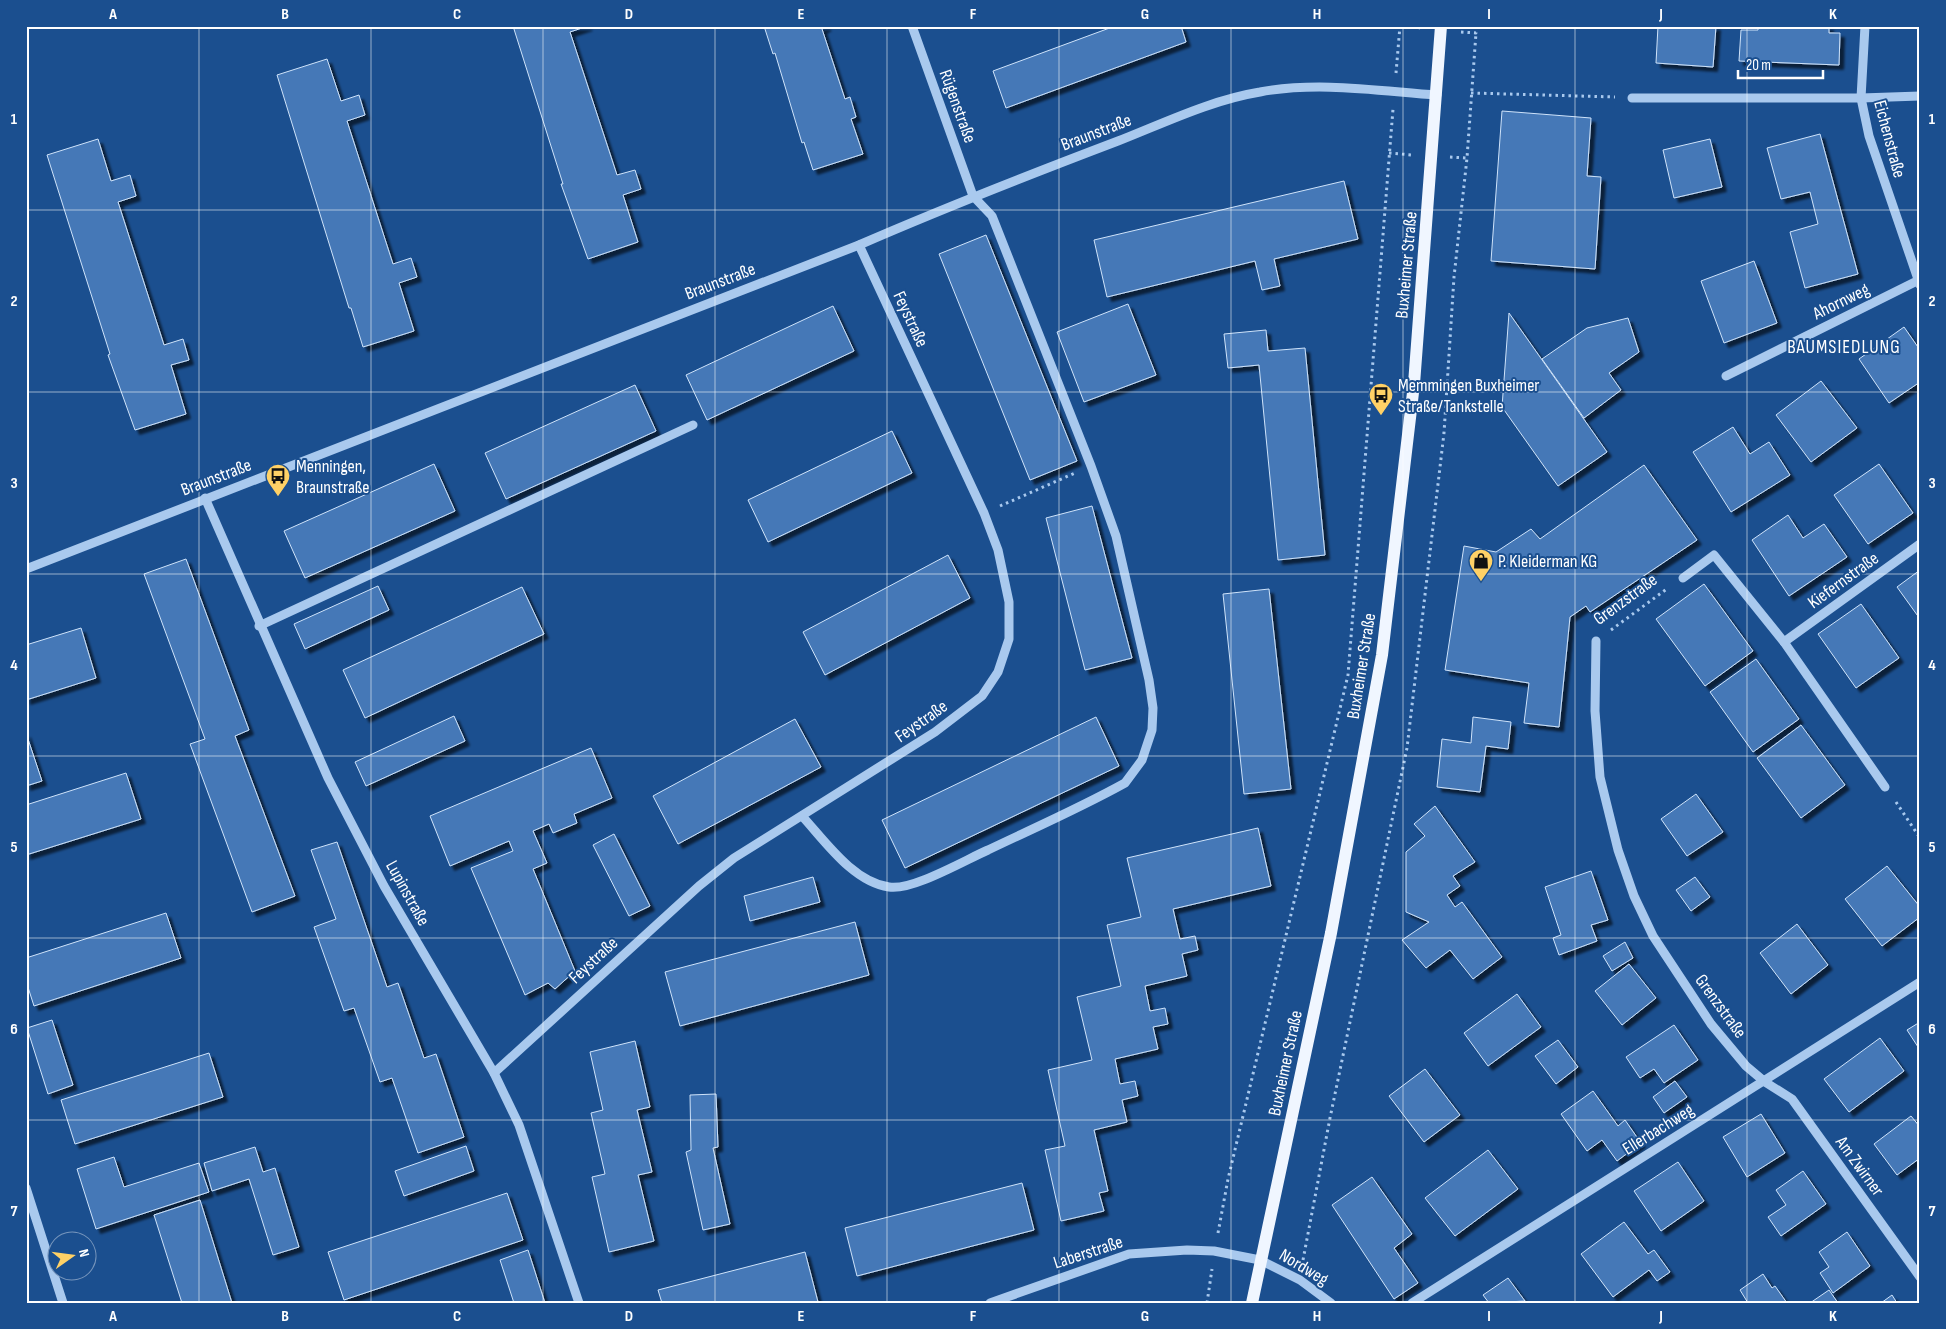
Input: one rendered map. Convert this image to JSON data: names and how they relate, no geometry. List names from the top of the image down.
{
  "streets": {
    "main road": ["Buxheimer Straße"],
    "street": [
      "Rügenstraße",
      "Braunstraße",
      "Eichenstraße",
      "Ahornweg",
      "Feystraße",
      "Kiefernstraße",
      "Grenzstraße",
      "Lupinstraße",
      "Ellerbachweg",
      "Am Zwirner",
      "Laberstraße",
      "Nordweg"
    ]
  },
  "crossings": [
    ["Rügenstraße", "Braunstraße"],
    ["Braunstraße", "Buxheimer Straße"],
    ["Braunstraße", "Feystraße"],
    ["Braunstraße", "Lupinstraße"],
    ["Eichenstraße", "Ahornweg"],
    ["Buxheimer Straße", "Laberstraße"],
    ["Buxheimer Straße", "Nordweg"],
    ["Feystraße", "Lupinstraße"],
    ["Kiefernstraße", "Grenzstraße"],
    ["Grenzstraße", "Ellerbachweg"],
    ["Grenzstraße", "Am Zwirner"],
    ["Ellerbachweg", "Am Zwirner"],
    ["Laberstraße", "Nordweg"]
  ],
  "districts": ["BAUMSIEDLUNG"],
  "places": {
    "bus stop": ["Memmingen Buxheimer Straße/Tankstelle", "Menningen, Braunstraße"],
    "shop": ["P. Kleiderman KG"]
  },
  "scale_bar": "20 m",
  "north": "right",
  "grid": {
    "columns": [
      "A",
      "B",
      "C",
      "D",
      "E",
      "F",
      "G",
      "H",
      "I",
      "J",
      "K"
    ],
    "rows": [
      "1",
      "2",
      "3",
      "4",
      "5",
      "6",
      "7"
    ]
  }
}
